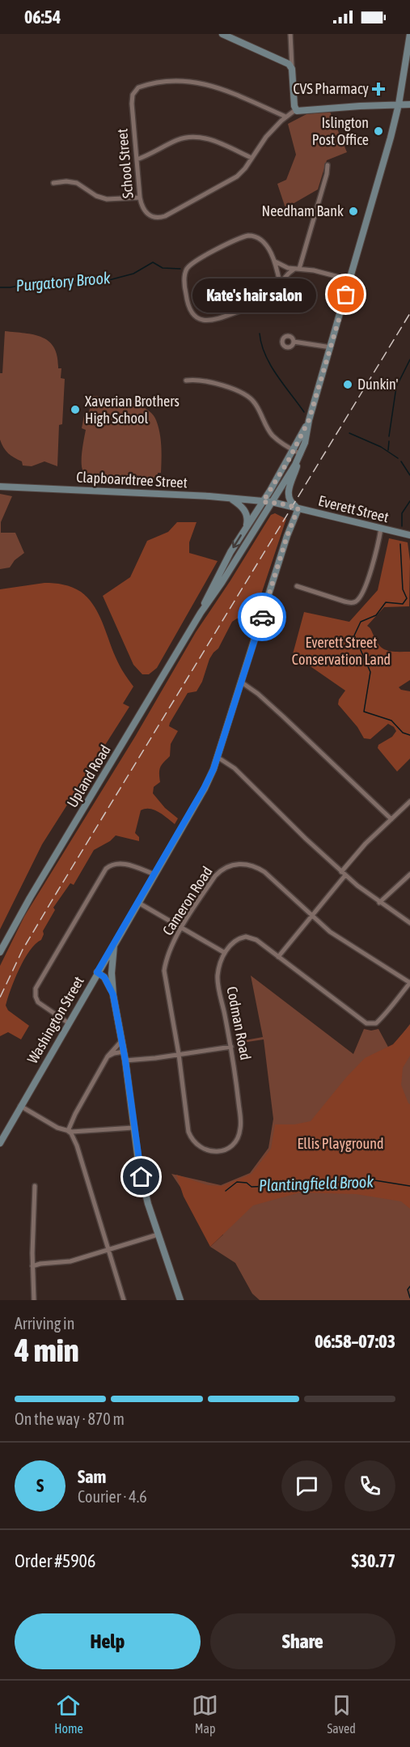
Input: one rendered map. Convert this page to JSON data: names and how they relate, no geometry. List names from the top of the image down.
{
  "streets": {
    "main road": [
      "Clapboardtree Street",
      "Everett Street",
      "Upland Road",
      "Washington Street"
    ],
    "street": ["School Street", "Cameron Road", "Codman Road"]
  },
  "crossings": [
    ["Clapboardtree Street", "Everett Street"],
    ["Clapboardtree Street", "Upland Road"],
    ["Everett Street", "Upland Road"],
    ["Everett Street", "Washington Street"],
    ["Cameron Road", "Codman Road"]
  ],
  "water": ["Purgatory Brook", "Plantingfield Brook"],
  "parks": ["Everett Street Conservation Land", "Ellis Playground"],
  "places": {
    "health": ["CVS Pharmacy"],
    "other": [
      "Islington Post Office",
      "Needham Bank",
      "Kate's hair salon",
      "Dunkin'",
      "Xaverian Brothers High School"
    ]
  },
  "page": {
    "status": "06:54",
    "bubble": "Kate's hair salon",
    "heading": ["4 min", "Arriving in", "06:58–07:03"],
    "panel": [
      "Sam",
      "Courier · 4.6",
      "Order #5906",
      "$30.77"
    ],
    "bar": "On the way · 870 m",
    "round": "S",
    "buttons": ["Help", "Share"],
    "tabs": ["Home", "Map", "Saved"]
  }
}
